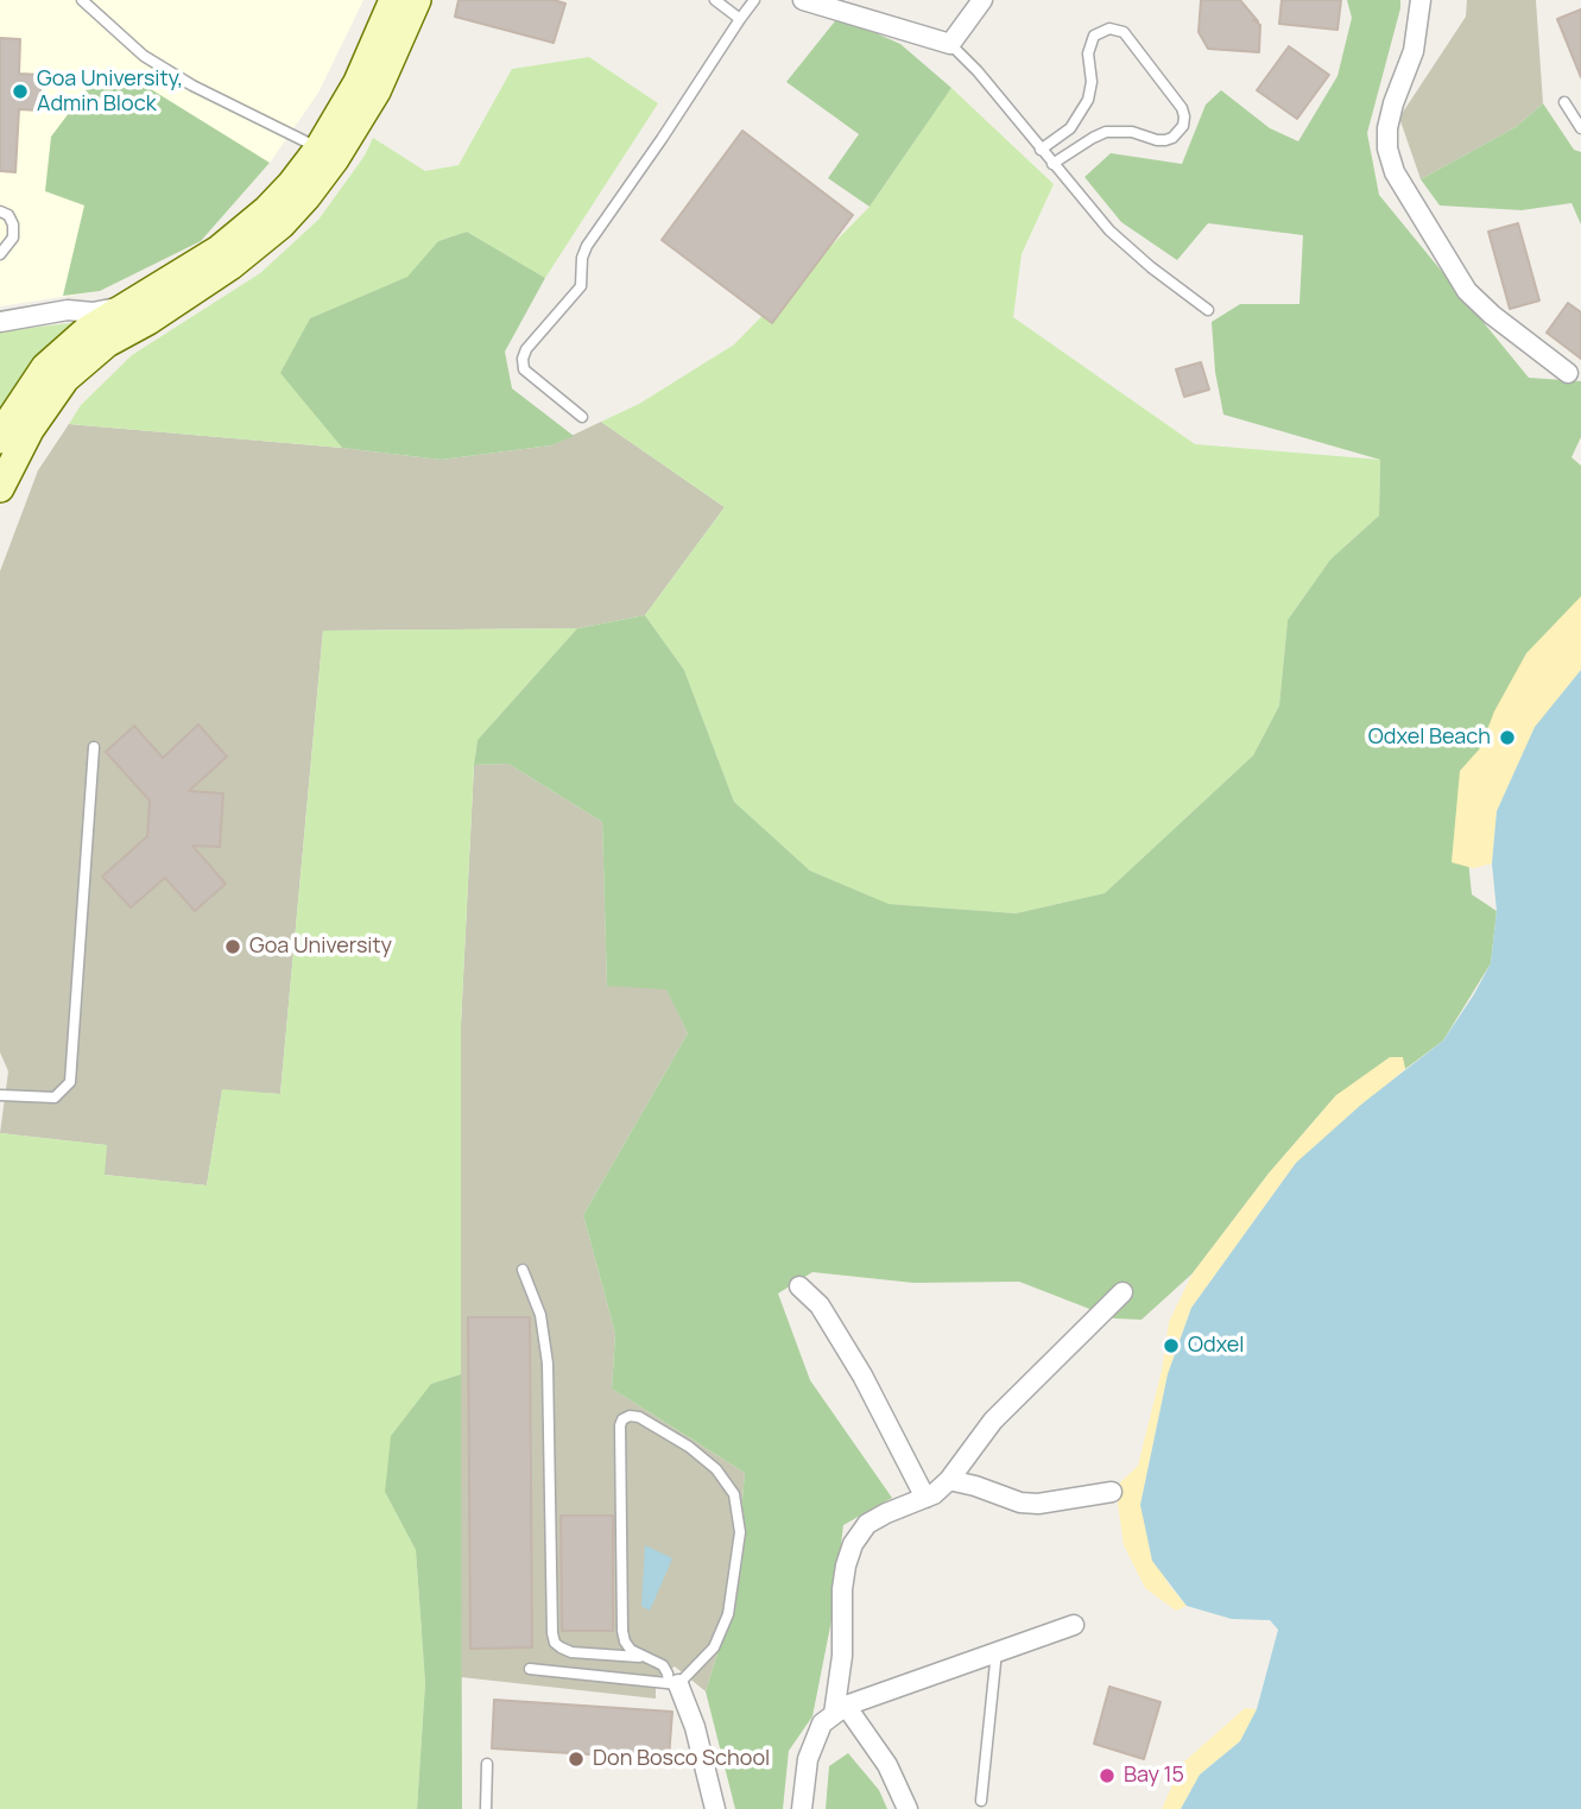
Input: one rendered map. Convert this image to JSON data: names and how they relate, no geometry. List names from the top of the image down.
{
  "places": [
    "Goa University, Admin Block",
    "Odxel Beach",
    "Goa University",
    "Odxel",
    "Don Bosco School",
    "Bay 15"
  ]
}
